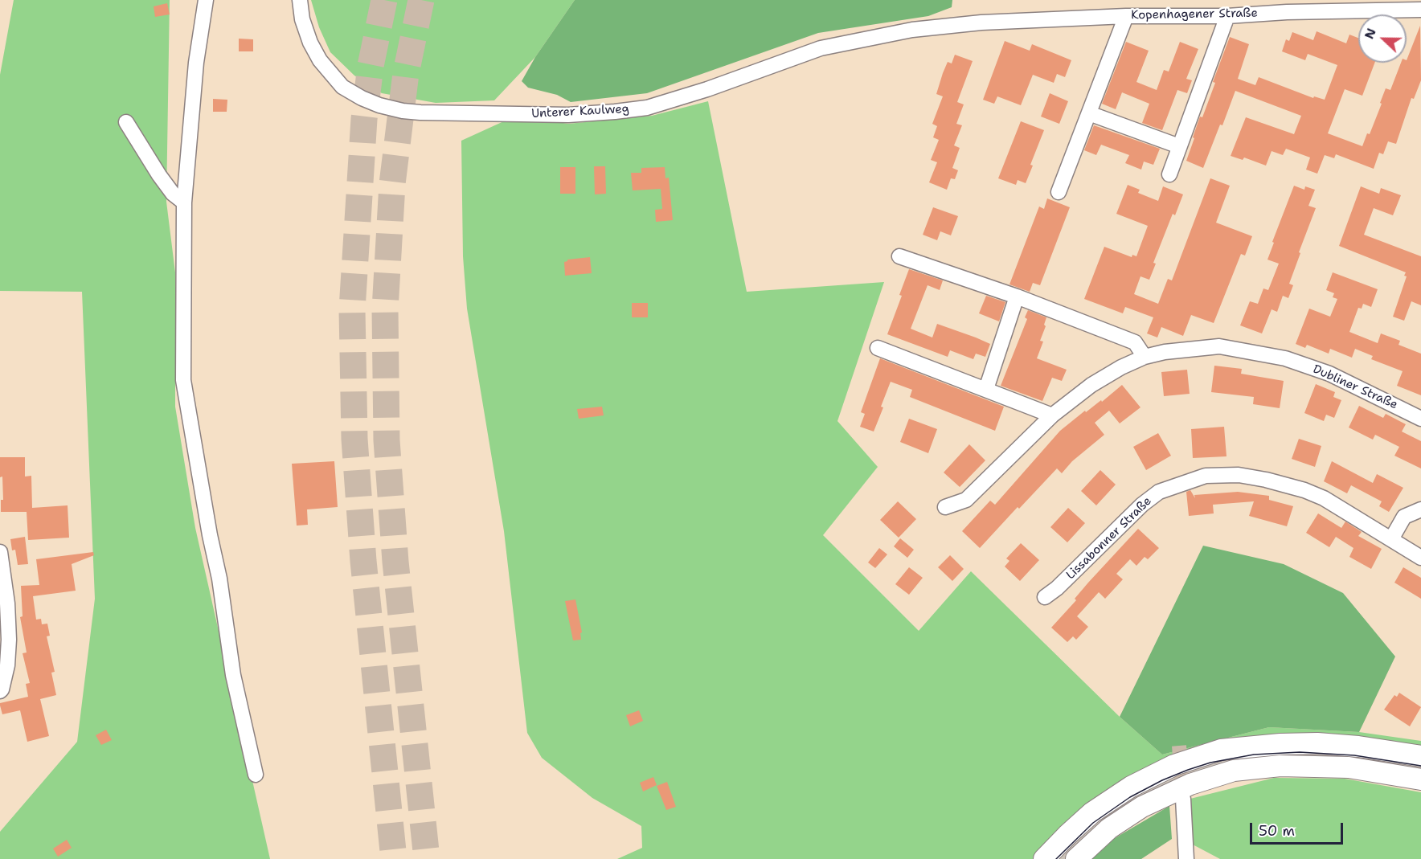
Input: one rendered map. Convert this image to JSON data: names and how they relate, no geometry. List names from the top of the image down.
{
  "streets": {
    "street": [
      "Kopenhagener Straße",
      "Unterer Kaulweg",
      "Dubliner Straße",
      "Lissabonner Straße"
    ]
  },
  "crossings": [
    ["Kopenhagener Straße", "Unterer Kaulweg"]
  ],
  "scale_bar": "50 m",
  "north": "left"
}
